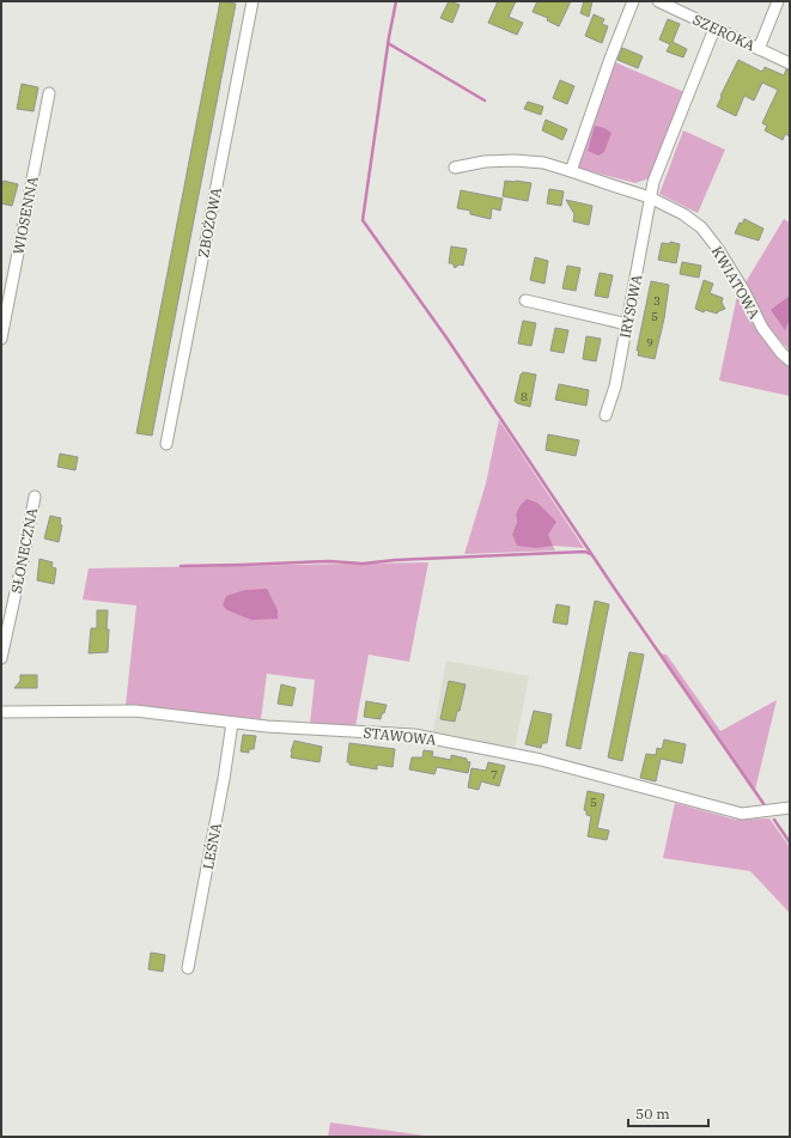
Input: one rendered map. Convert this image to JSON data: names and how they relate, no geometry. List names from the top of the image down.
{
  "streets": {
    "street": [
      "SZEROKA",
      "WIOSENNA",
      "ZBOŻOWA",
      "KWIATOWA",
      "IRYSOWA",
      "SŁONECZNA",
      "STAWOWA",
      "LEŚNA"
    ]
  },
  "crossings": [
    ["KWIATOWA", "IRYSOWA"],
    ["STAWOWA", "LEŚNA"]
  ],
  "house_numbers": [
    "3",
    "5",
    "9",
    "8",
    "7",
    "5"
  ],
  "scale_bar": "50 m"
}
